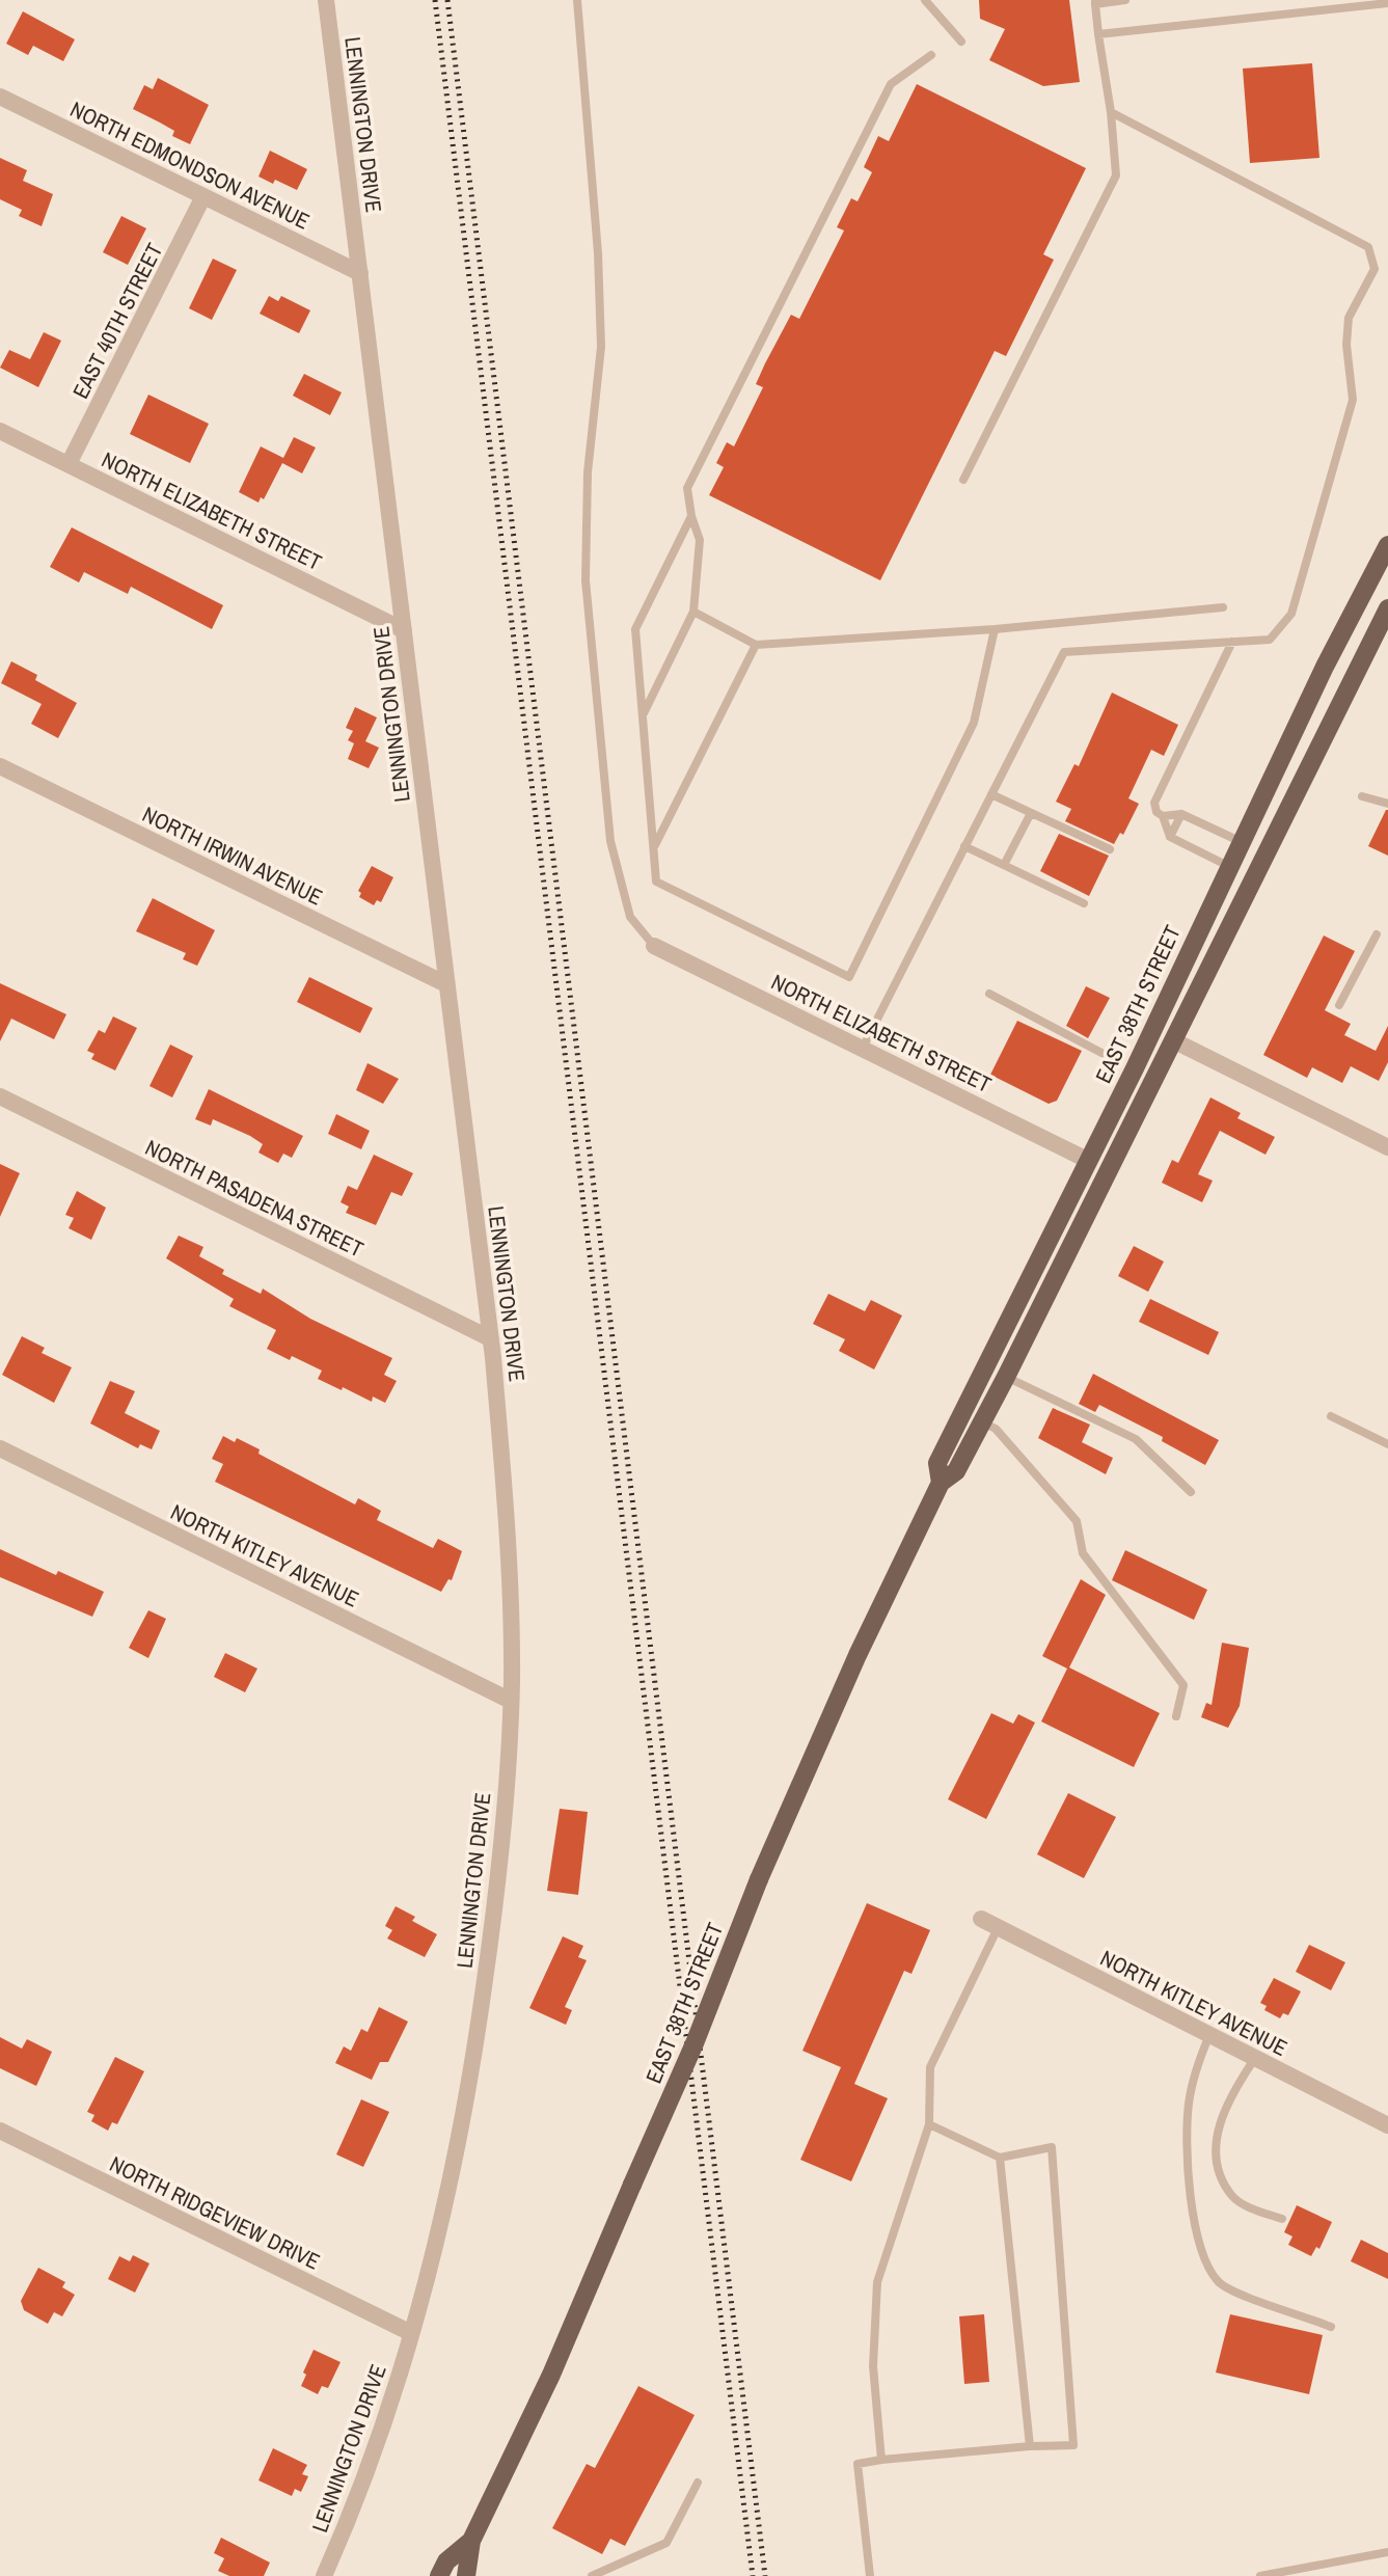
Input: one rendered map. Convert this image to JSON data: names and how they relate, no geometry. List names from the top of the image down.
{
  "streets": {
    "main road": ["EAST 38TH STREET"],
    "street": [
      "LENNINGTON DRIVE",
      "NORTH EDMONDSON AVENUE",
      "EAST 40TH STREET",
      "NORTH ELIZABETH STREET",
      "NORTH IRWIN AVENUE",
      "NORTH PASADENA STREET",
      "NORTH KITLEY AVENUE",
      "NORTH RIDGEVIEW DRIVE"
    ]
  },
  "crossings": [
    ["LENNINGTON DRIVE", "NORTH EDMONDSON AVENUE"],
    ["LENNINGTON DRIVE", "NORTH ELIZABETH STREET"],
    ["LENNINGTON DRIVE", "NORTH IRWIN AVENUE"],
    ["LENNINGTON DRIVE", "NORTH PASADENA STREET"],
    ["LENNINGTON DRIVE", "NORTH KITLEY AVENUE"],
    ["LENNINGTON DRIVE", "NORTH RIDGEVIEW DRIVE"],
    ["NORTH EDMONDSON AVENUE", "EAST 40TH STREET"],
    ["EAST 40TH STREET", "NORTH ELIZABETH STREET"],
    ["NORTH ELIZABETH STREET", "EAST 38TH STREET"]
  ]
}
